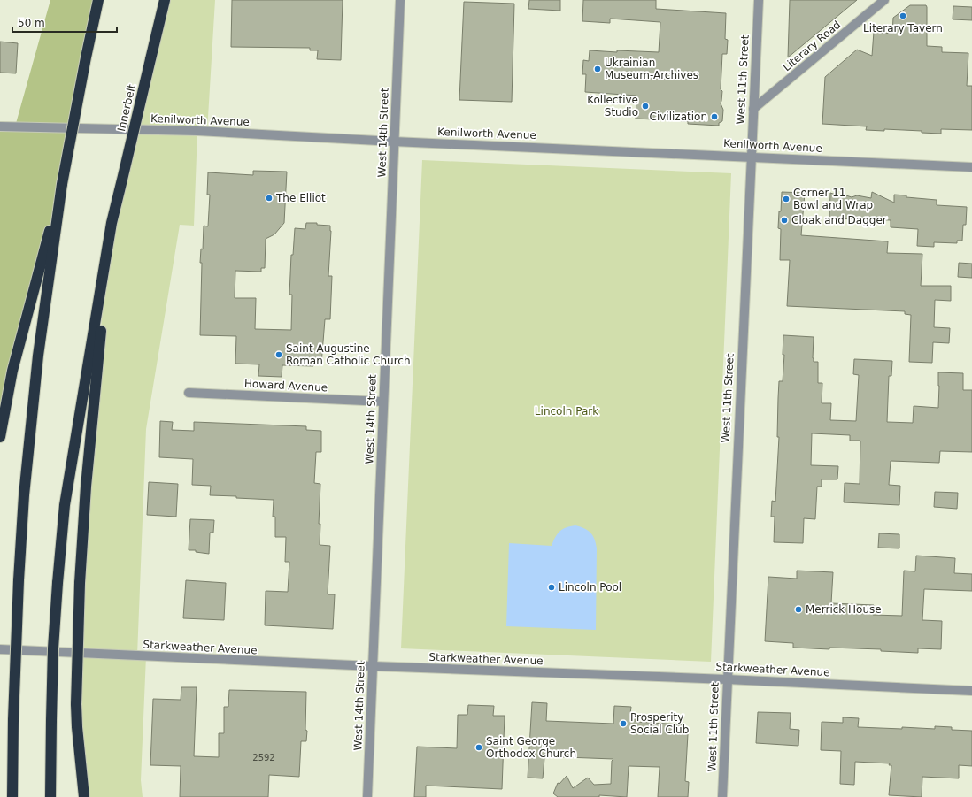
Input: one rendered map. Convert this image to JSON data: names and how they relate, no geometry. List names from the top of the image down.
{
  "streets": {
    "highway": ["Innerbelt"],
    "street": [
      "Literary Road",
      "West 11th Street",
      "Kenilworth Avenue",
      "West 14th Street",
      "Howard Avenue",
      "Starkweather Avenue"
    ]
  },
  "crossings": [
    ["Literary Road", "West 11th Street"],
    ["West 11th Street", "Kenilworth Avenue"],
    ["West 11th Street", "Starkweather Avenue"],
    ["Kenilworth Avenue", "West 14th Street"],
    ["West 14th Street", "Howard Avenue"],
    ["West 14th Street", "Starkweather Avenue"]
  ],
  "parks": ["Lincoln Park"],
  "places": [
    "Literary Tavern",
    "Ukrainian Museum-Archives",
    "Kollective Studio",
    "Civilization",
    "The Elliot",
    "Corner 11 Bowl and Wrap",
    "Cloak and Dagger",
    "Saint Augustine Roman Catholic Church",
    "Lincoln Pool",
    "Merrick House",
    "Prosperity Social Club",
    "Saint George Orthodox Church"
  ],
  "house_numbers": ["2592"],
  "scale_bar": "50 m"
}
